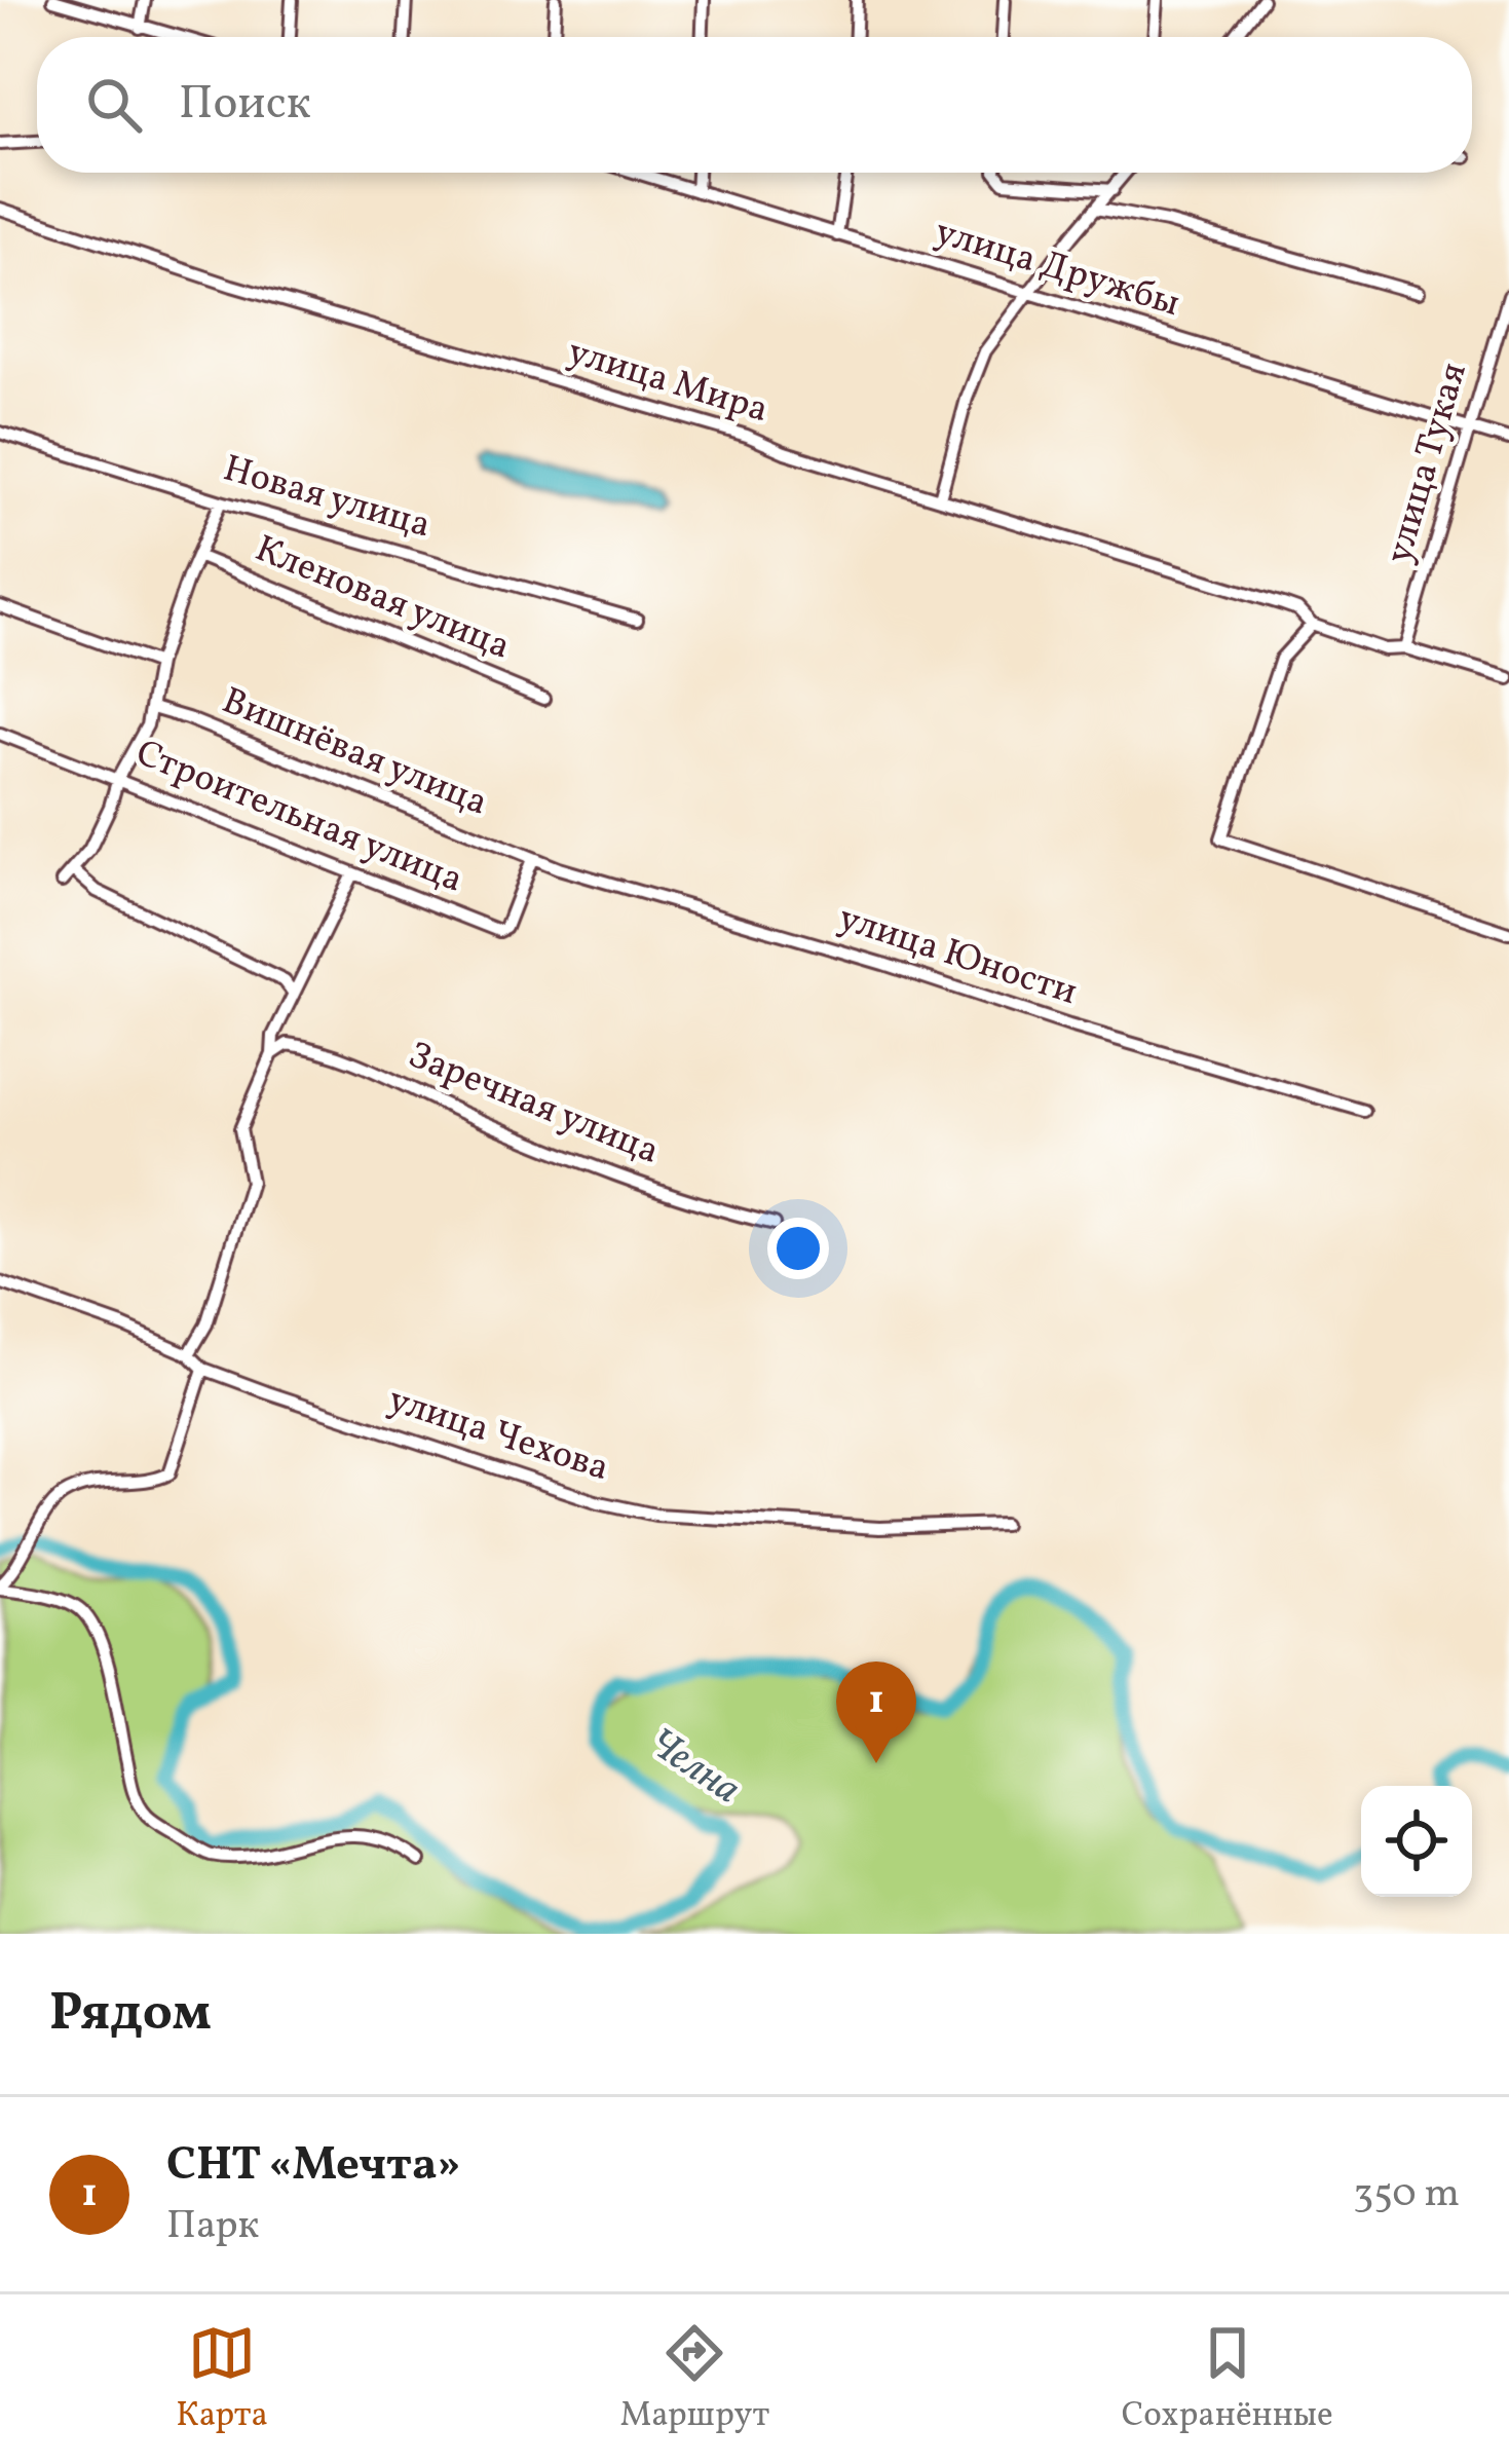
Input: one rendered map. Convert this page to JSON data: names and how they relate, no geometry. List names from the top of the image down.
{
  "streets": {
    "street": [
      "улица Дружбы",
      "улица Мира",
      "улица Тукая",
      "Новая улица",
      "Кленовая улица",
      "Вишнёвая улица",
      "Строительная улица",
      "улица Юности",
      "Заречная улица",
      "улица Чехова"
    ]
  },
  "crossings": [
    ["улица Дружбы", "улица Тукая"],
    ["улица Мира", "улица Тукая"],
    ["Вишнёвая улица", "Строительная улица"],
    ["Вишнёвая улица", "улица Юности"],
    ["Строительная улица", "улица Юности"]
  ],
  "water": ["Челна"],
  "page": {
    "search": "Поиск",
    "pins": "1",
    "heading": "Рядом",
    "list": [
      {
        "mark": "1",
        "name": "СНТ «Мечта»",
        "note": "Парк",
        "value": "350 m"
      }
    ],
    "nav": ["Карта", "Маршрут", "Сохранённые"]
  }
}
